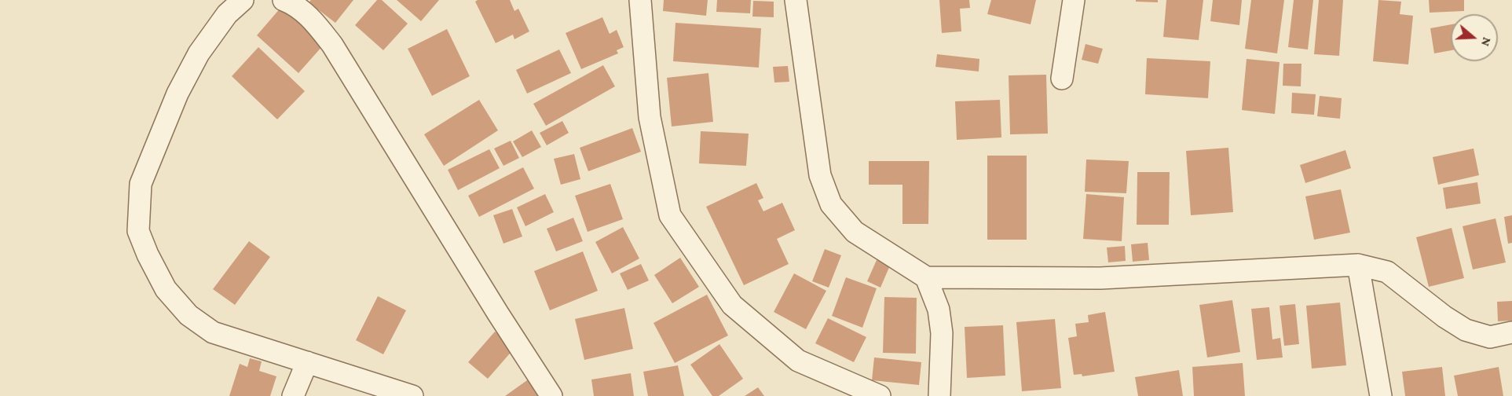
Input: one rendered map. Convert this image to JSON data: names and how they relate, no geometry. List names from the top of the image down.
{
  "north": "right"
}
